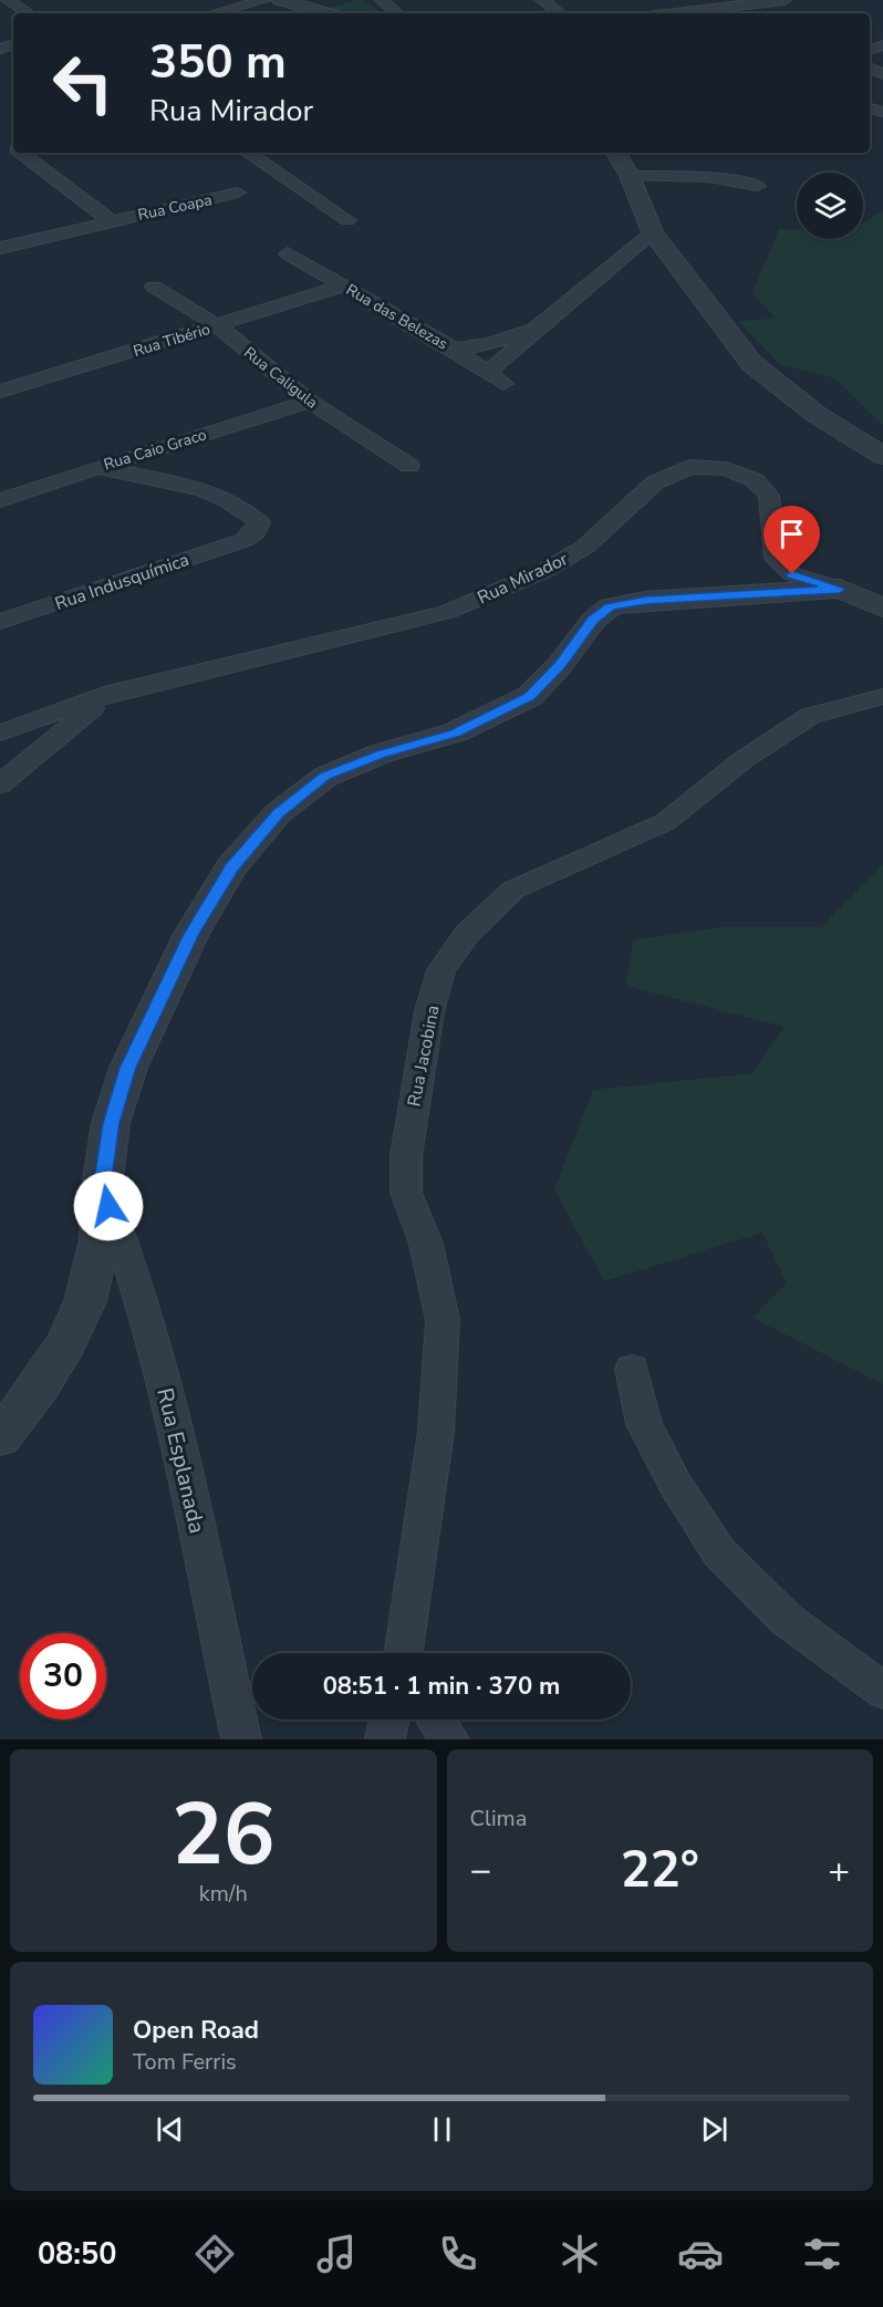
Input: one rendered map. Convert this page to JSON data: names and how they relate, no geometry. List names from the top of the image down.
{
  "streets": {
    "street": [
      "Rua Coapa",
      "Rua das Belezas",
      "Rua Tibério",
      "Rua Caligula",
      "Rua Caio Graco",
      "Rua Mirador",
      "Rua Indusquímica",
      "Rua Jacobina",
      "Rua Esplanada"
    ]
  },
  "crossings": [
    ["Rua das Belezas", "Rua Tibério"],
    ["Rua Tibério", "Rua Caligula"],
    ["Rua Caligula", "Rua Caio Graco"],
    ["Rua Caio Graco", "Rua Indusquímica"]
  ],
  "page": {
    "turn": ["350 m", "Rua Mirador"],
    "limit": "30",
    "trip": "08:51 · 1 min · 370 m",
    "tile": [
      ["26", "km/h"],
      "Clima"
    ],
    "heat": ["−", "22°", "+"],
    "song": ["Open Road", "Tom Ferris"],
    "tabs": "08:50"
  }
}
